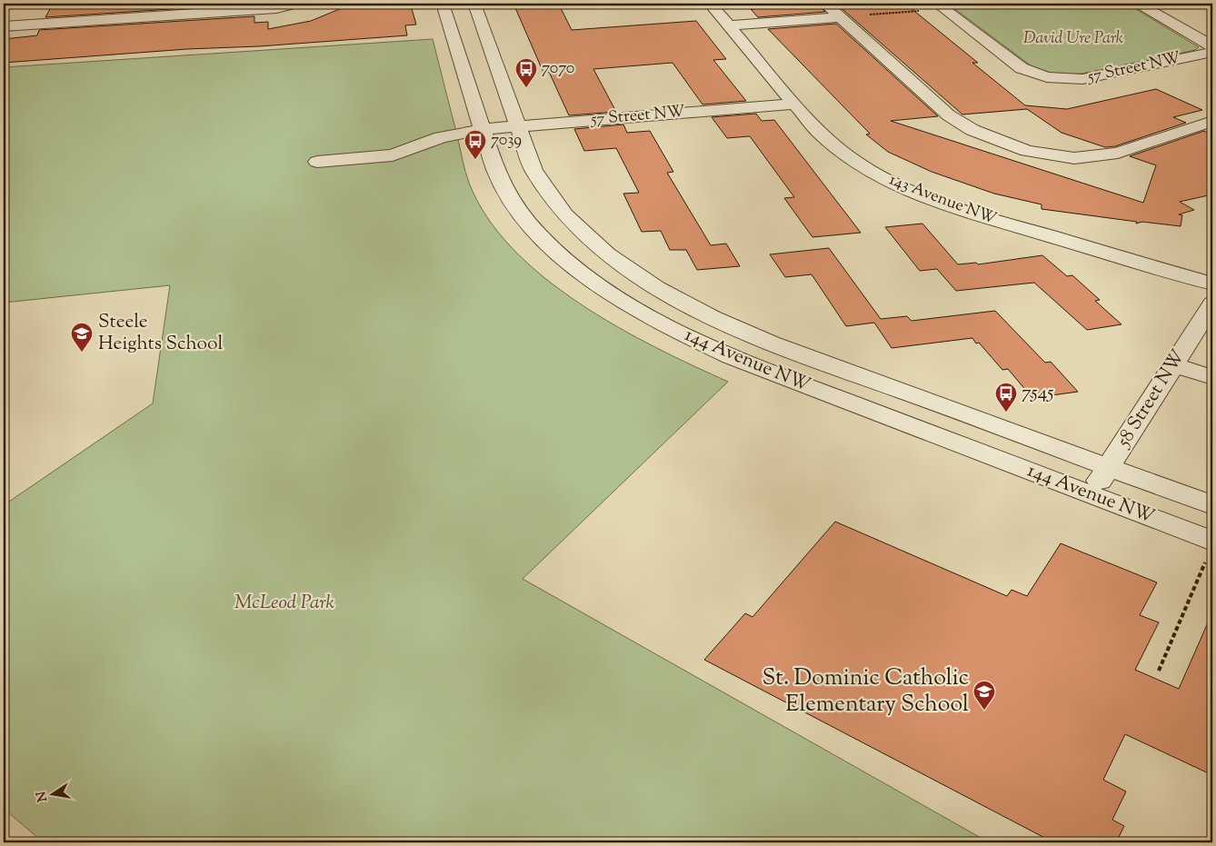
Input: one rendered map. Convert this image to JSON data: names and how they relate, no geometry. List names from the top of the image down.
{
  "streets": {
    "street": [
      "57 Street NW",
      "143 Avenue NW",
      "144 Avenue NW",
      "58 Street NW"
    ]
  },
  "crossings": [
    ["57 Street NW", "143 Avenue NW"],
    ["57 Street NW", "144 Avenue NW"],
    ["144 Avenue NW", "58 Street NW"]
  ],
  "parks": ["David Ure Park", "McLeod Park"],
  "places": {
    "bus stop": ["7070", "7039", "7545"],
    "school or university": ["Steele Heights School", "St. Dominic Catholic Elementary School"]
  },
  "north": "left"
}
